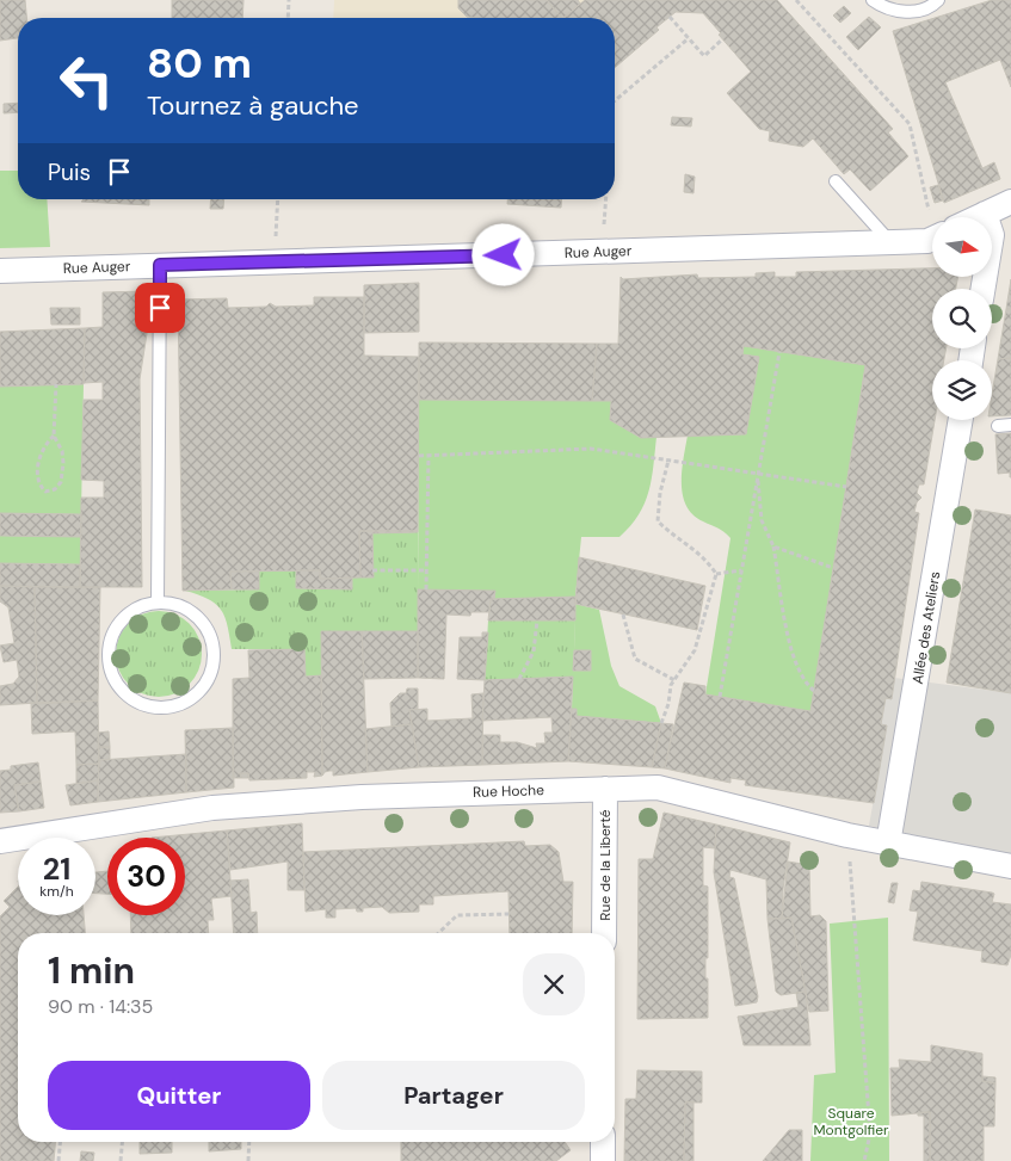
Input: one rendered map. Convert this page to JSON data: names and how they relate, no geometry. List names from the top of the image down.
{
  "streets": {
    "street": [
      "Rue Auger",
      "Allée des Ateliers",
      "Rue Hoche",
      "Rue de la Liberté"
    ]
  },
  "crossings": [
    ["Allée des Ateliers", "Rue Hoche"],
    ["Rue Hoche", "Rue de la Liberté"]
  ],
  "parks": ["Square Montgolfier"],
  "north": "right",
  "page": {
    "turn": ["80 m", "Tournez à gauche"],
    "then": "Puis",
    "speed": "21 km/h",
    "limit": "30",
    "heading": ["1 min", "90 m · 14:35"],
    "buttons": ["Quitter", "Partager"]
  }
}
